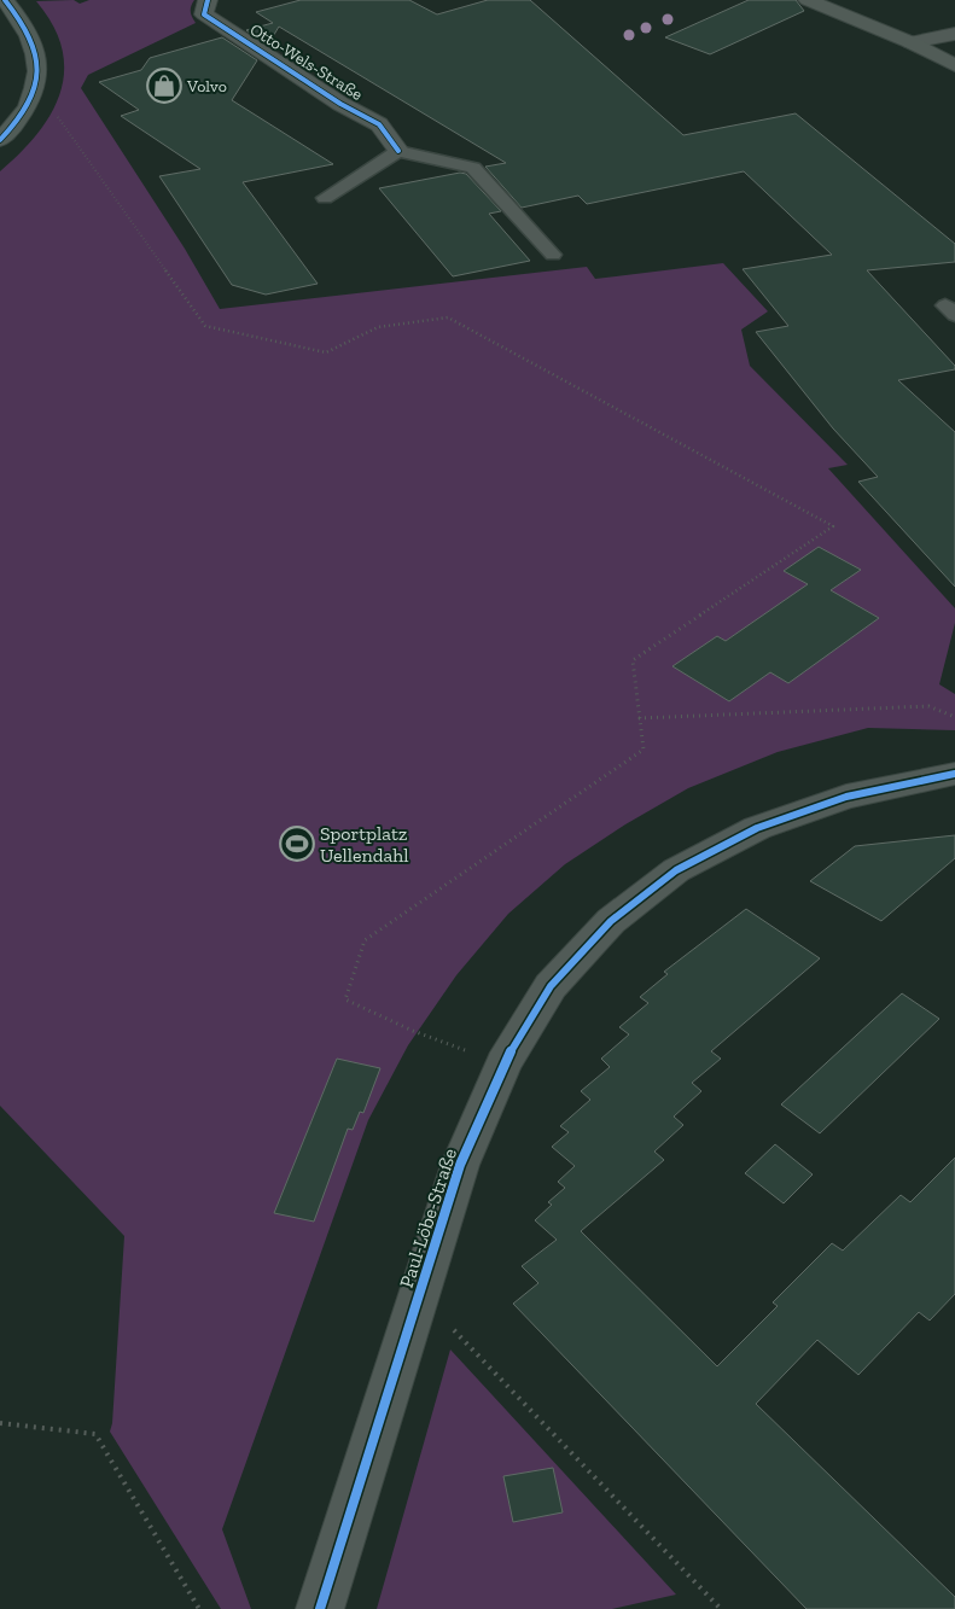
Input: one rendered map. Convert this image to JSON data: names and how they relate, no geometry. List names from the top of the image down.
{
  "streets": {
    "street": ["Otto-Wels-Straße", "Paul-Löbe-Straße"]
  },
  "places": {
    "shop": ["Volvo"],
    "sports": ["Sportplatz Uellendahl"]
  }
}
